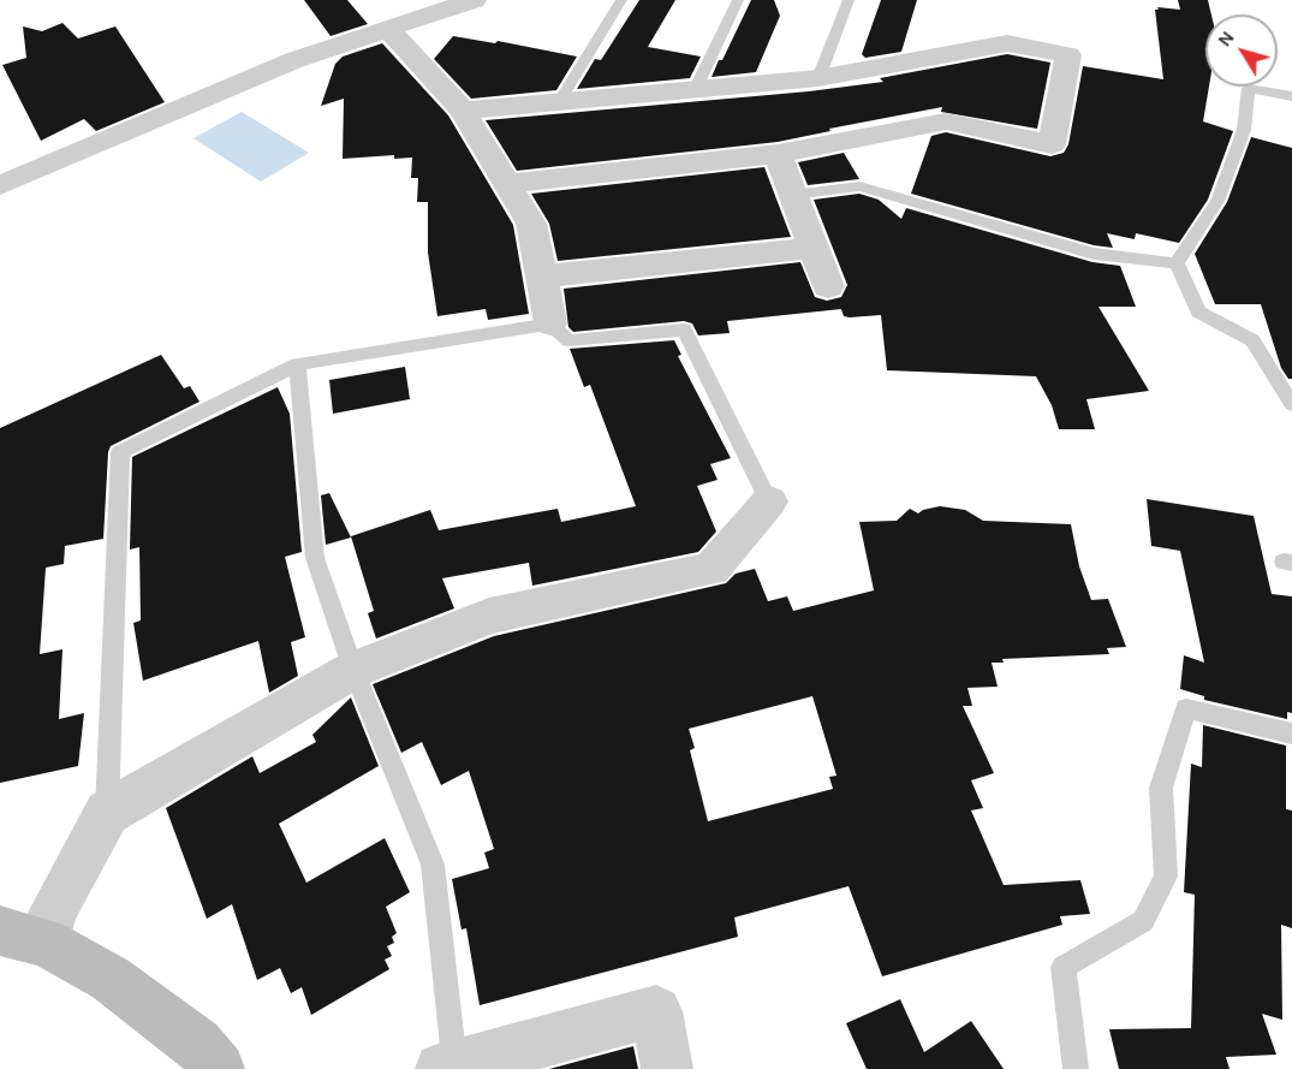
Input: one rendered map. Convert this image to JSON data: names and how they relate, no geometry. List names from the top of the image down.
{
  "north": "top left"
}
